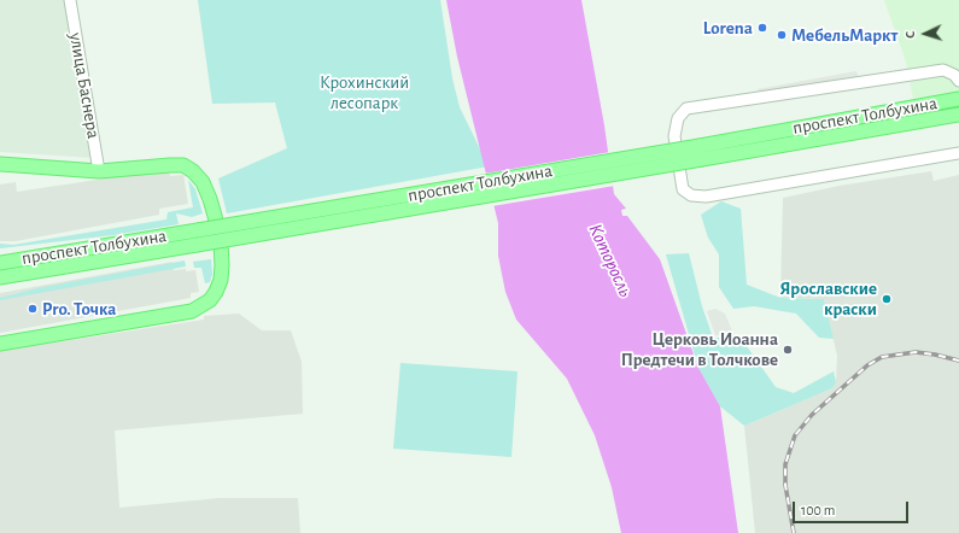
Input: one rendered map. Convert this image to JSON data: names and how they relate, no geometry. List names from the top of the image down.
{
  "streets": {
    "main road": ["проспект Толбухина"],
    "street": ["улица Баснера"]
  },
  "water": ["Которосль"],
  "parks": ["Крохинский лесопарк"],
  "places": [
    "Lorena",
    "МебельМаркт",
    "Ярославские краски",
    "Pro. Точка",
    "Церковь Иоанна Предтечи в Толчкове"
  ],
  "scale_bar": "100 m",
  "north": "left"
}
